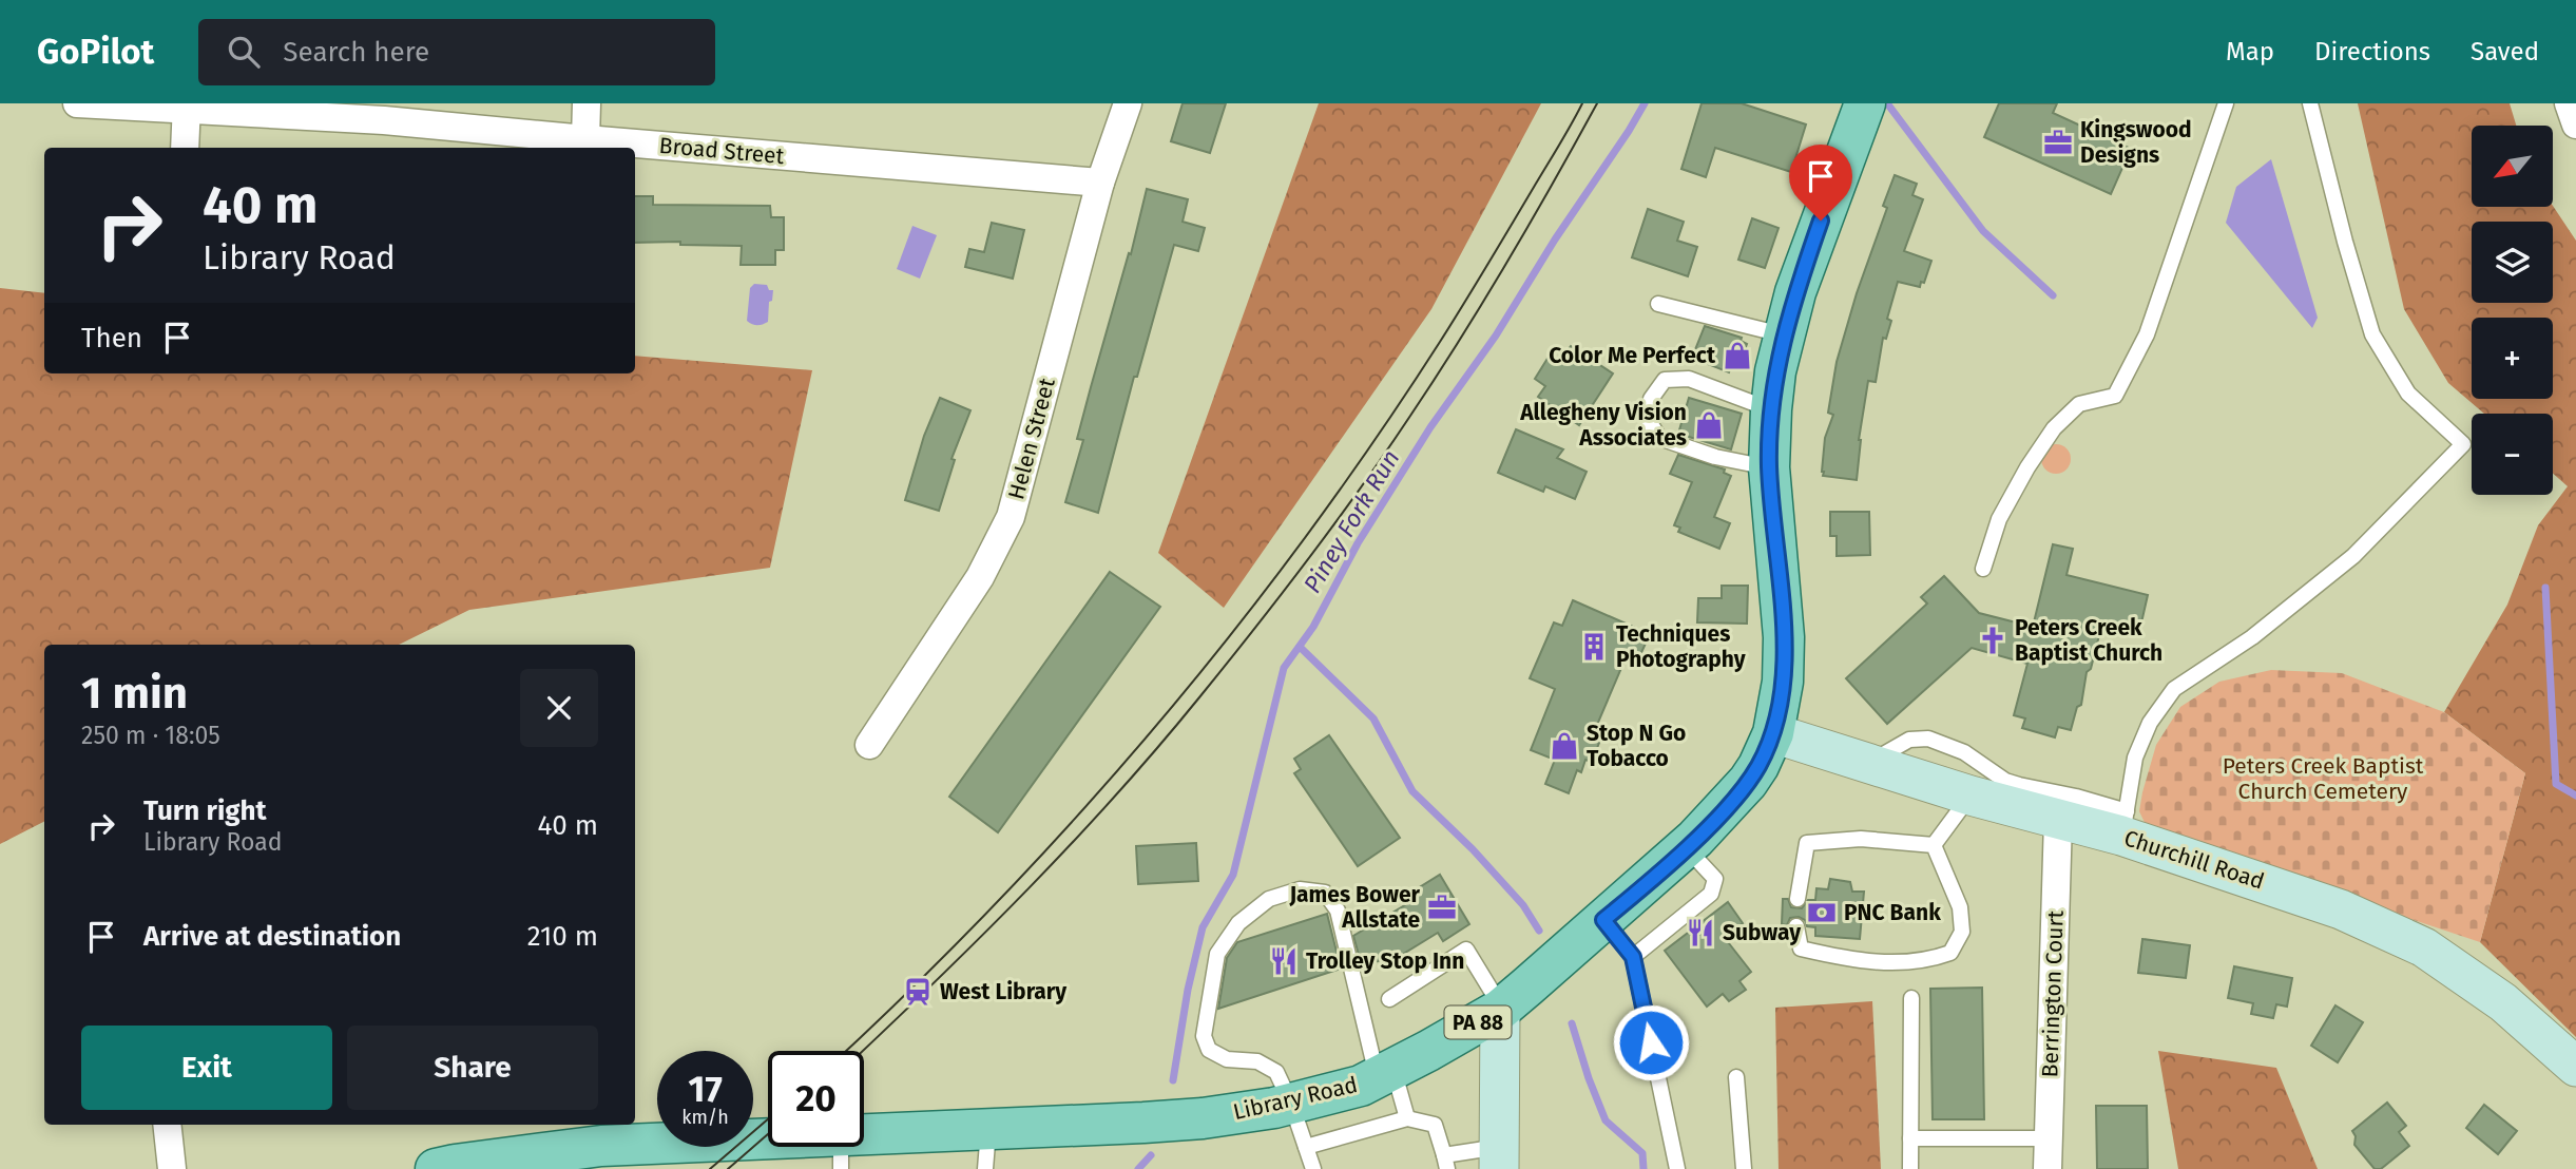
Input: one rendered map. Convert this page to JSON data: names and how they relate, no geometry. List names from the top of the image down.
{
  "streets": {
    "main road": ["PA 88", "Library Road"],
    "street": [
      "Broad Street",
      "Helen Street",
      "Churchill Road",
      "Berrington Court"
    ]
  },
  "crossings": [
    ["Broad Street", "Helen Street"],
    ["Churchill Road", "Berrington Court"],
    ["Churchill Road", "Library Road"]
  ],
  "water": ["Piney Fork Run"],
  "parks": ["Peters Creek Baptist Church Cemetery"],
  "places": {
    "office": ["Kingswood Designs", "James Bower Allstate"],
    "shop": ["Color Me Perfect", "Allegheny Vision Associates", "Stop N Go Tobacco"],
    "church": ["Peters Creek Baptist Church"],
    "building": ["Techniques Photography"],
    "bank": ["PNC Bank"],
    "restaurant": ["Subway", "Trolley Stop Inn"],
    "station": ["West Library"]
  },
  "north": "bottom left",
  "page": {
    "header": "GoPilot",
    "search": "Search here",
    "nav": ["Map", "Directions", "Saved"],
    "map_buttons": ["+", "−"],
    "turn": ["40 m", "Library Road"],
    "then": "Then",
    "heading": ["1 min", "250 m · 18:05"],
    "list": [
      {
        "name": "Turn right",
        "note": "Library Road",
        "value": "40 m"
      },
      {
        "name": "Arrive at destination",
        "value": "210 m"
      }
    ],
    "buttons": ["Exit", "Share"],
    "speed": "17 km/h",
    "limit": "20"
  }
}
